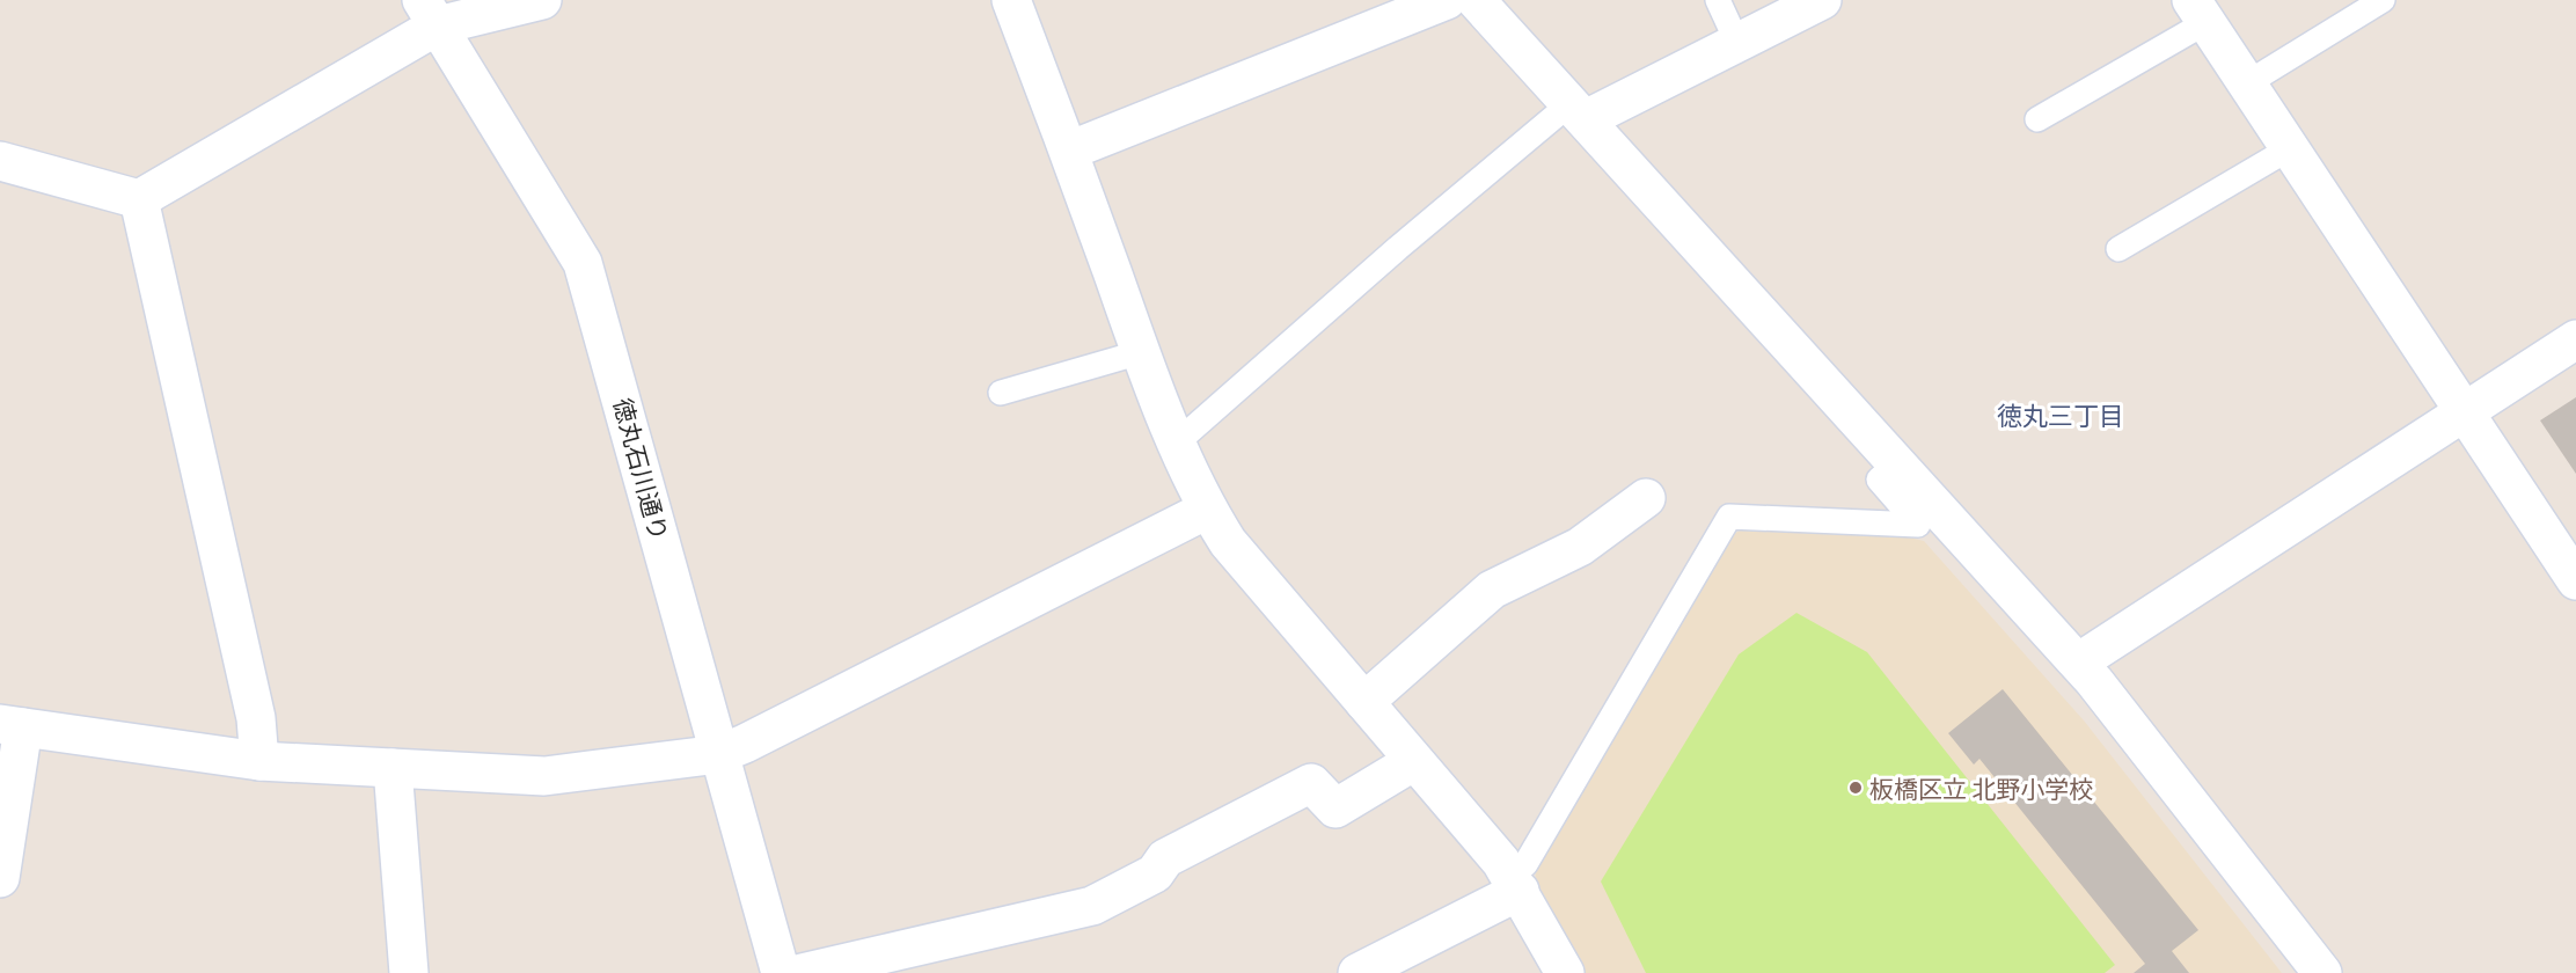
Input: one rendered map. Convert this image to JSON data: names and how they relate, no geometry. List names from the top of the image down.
{
  "streets": {
    "street": ["徳丸石川通り"]
  },
  "districts": ["徳丸三丁目"],
  "places": ["板橋区立 北野小学校"]
}
